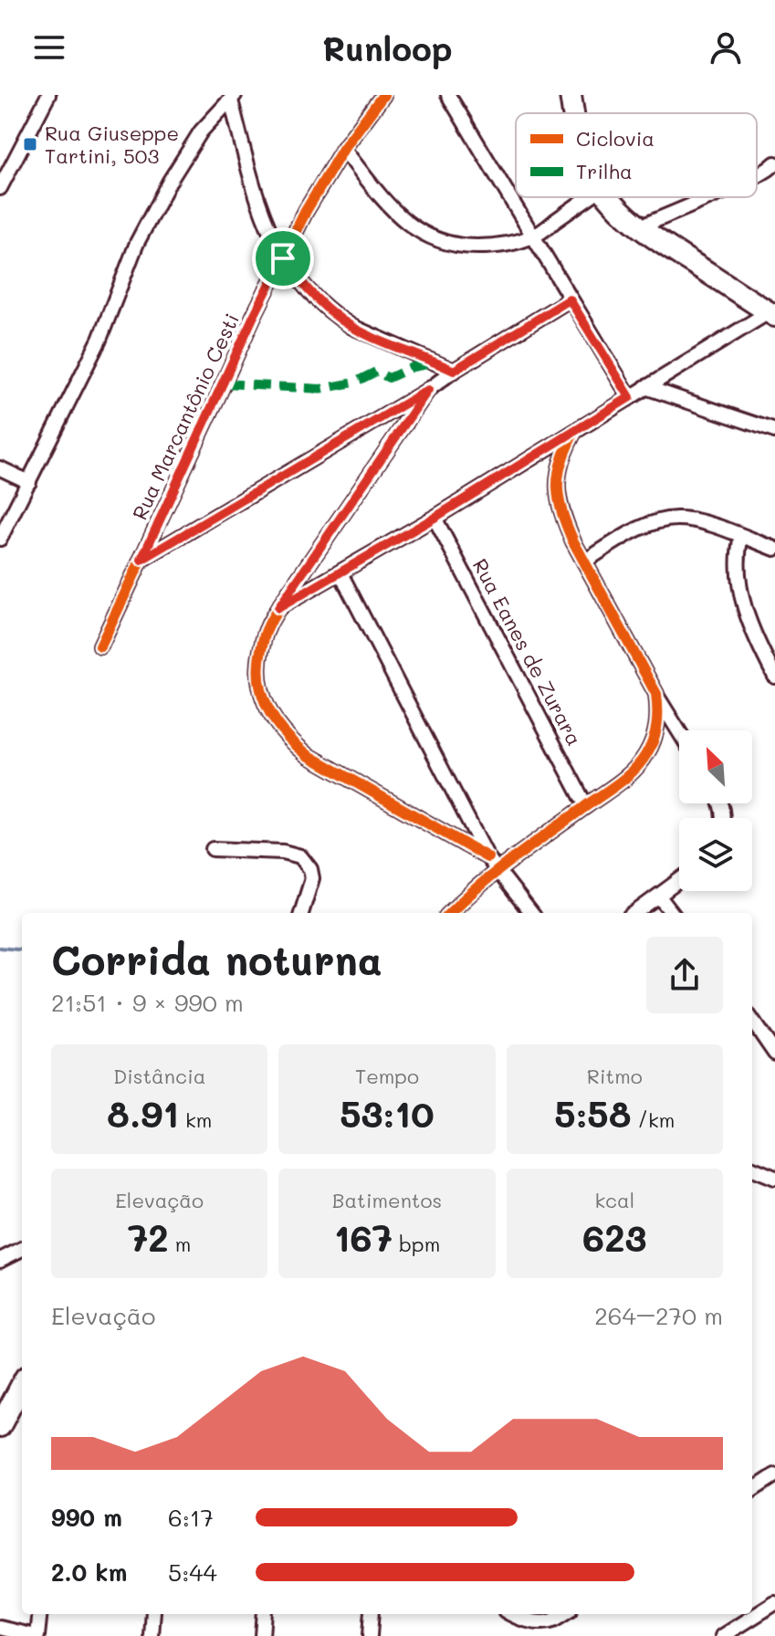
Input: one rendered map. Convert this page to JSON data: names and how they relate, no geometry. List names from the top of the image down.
{
  "streets": {
    "street": ["Rua Marcantônio Cesti", "Rua Eanes de Zurara"]
  },
  "places": {
    "transit": ["Rua Giuseppe Tartini, 503"]
  },
  "legend": ["Ciclovia", "Trilha"],
  "north": "top left",
  "page": {
    "header": "Runloop",
    "heading": ["Corrida noturna", "21:51 · 9 × 990 m"],
    "stats": [
      ["Distância", "8.91 km"],
      ["Tempo", "53:10"],
      ["Ritmo", "5:58 /km"],
      ["Elevação", "72 m"],
      ["Batimentos", "167 bpm"],
      ["kcal", "623"]
    ],
    "chart": ["Elevação", "264–270 m"],
    "list": [
      {
        "name": "990 m",
        "note": "6:17"
      },
      {
        "name": "2.0 km",
        "note": "5:44"
      }
    ]
  }
}
